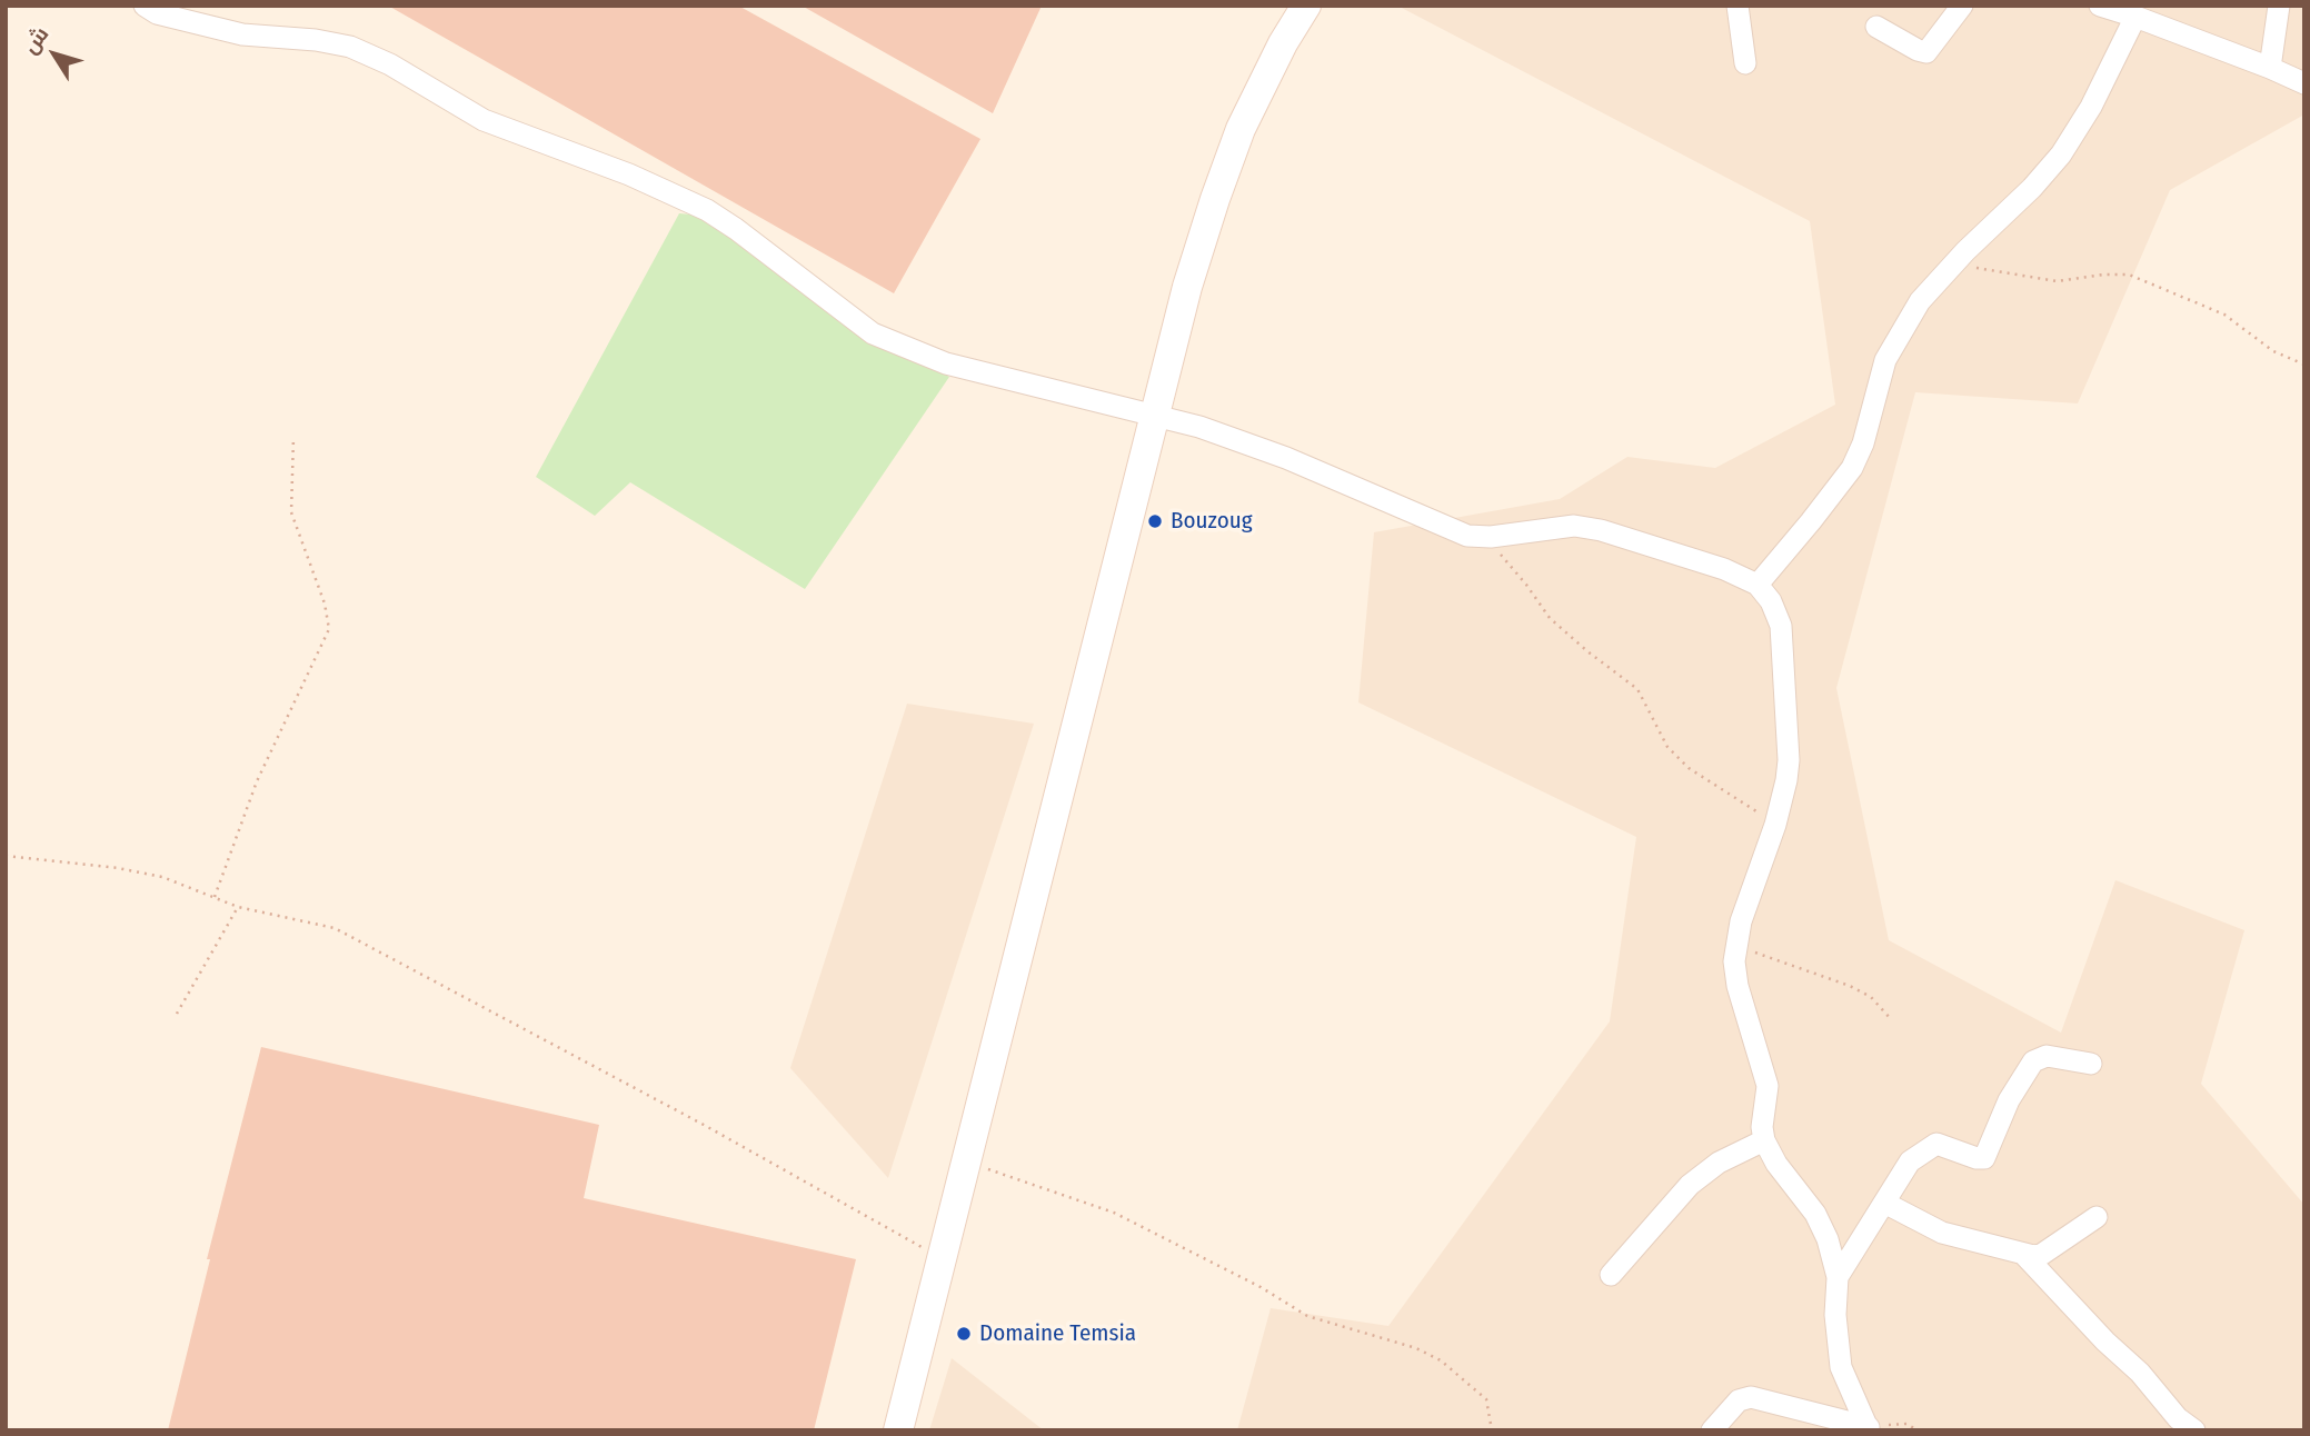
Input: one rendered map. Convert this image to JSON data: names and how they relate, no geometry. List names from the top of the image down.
{
  "places": ["Bouzoug", "Domaine Temsia"],
  "north": "top left"
}
